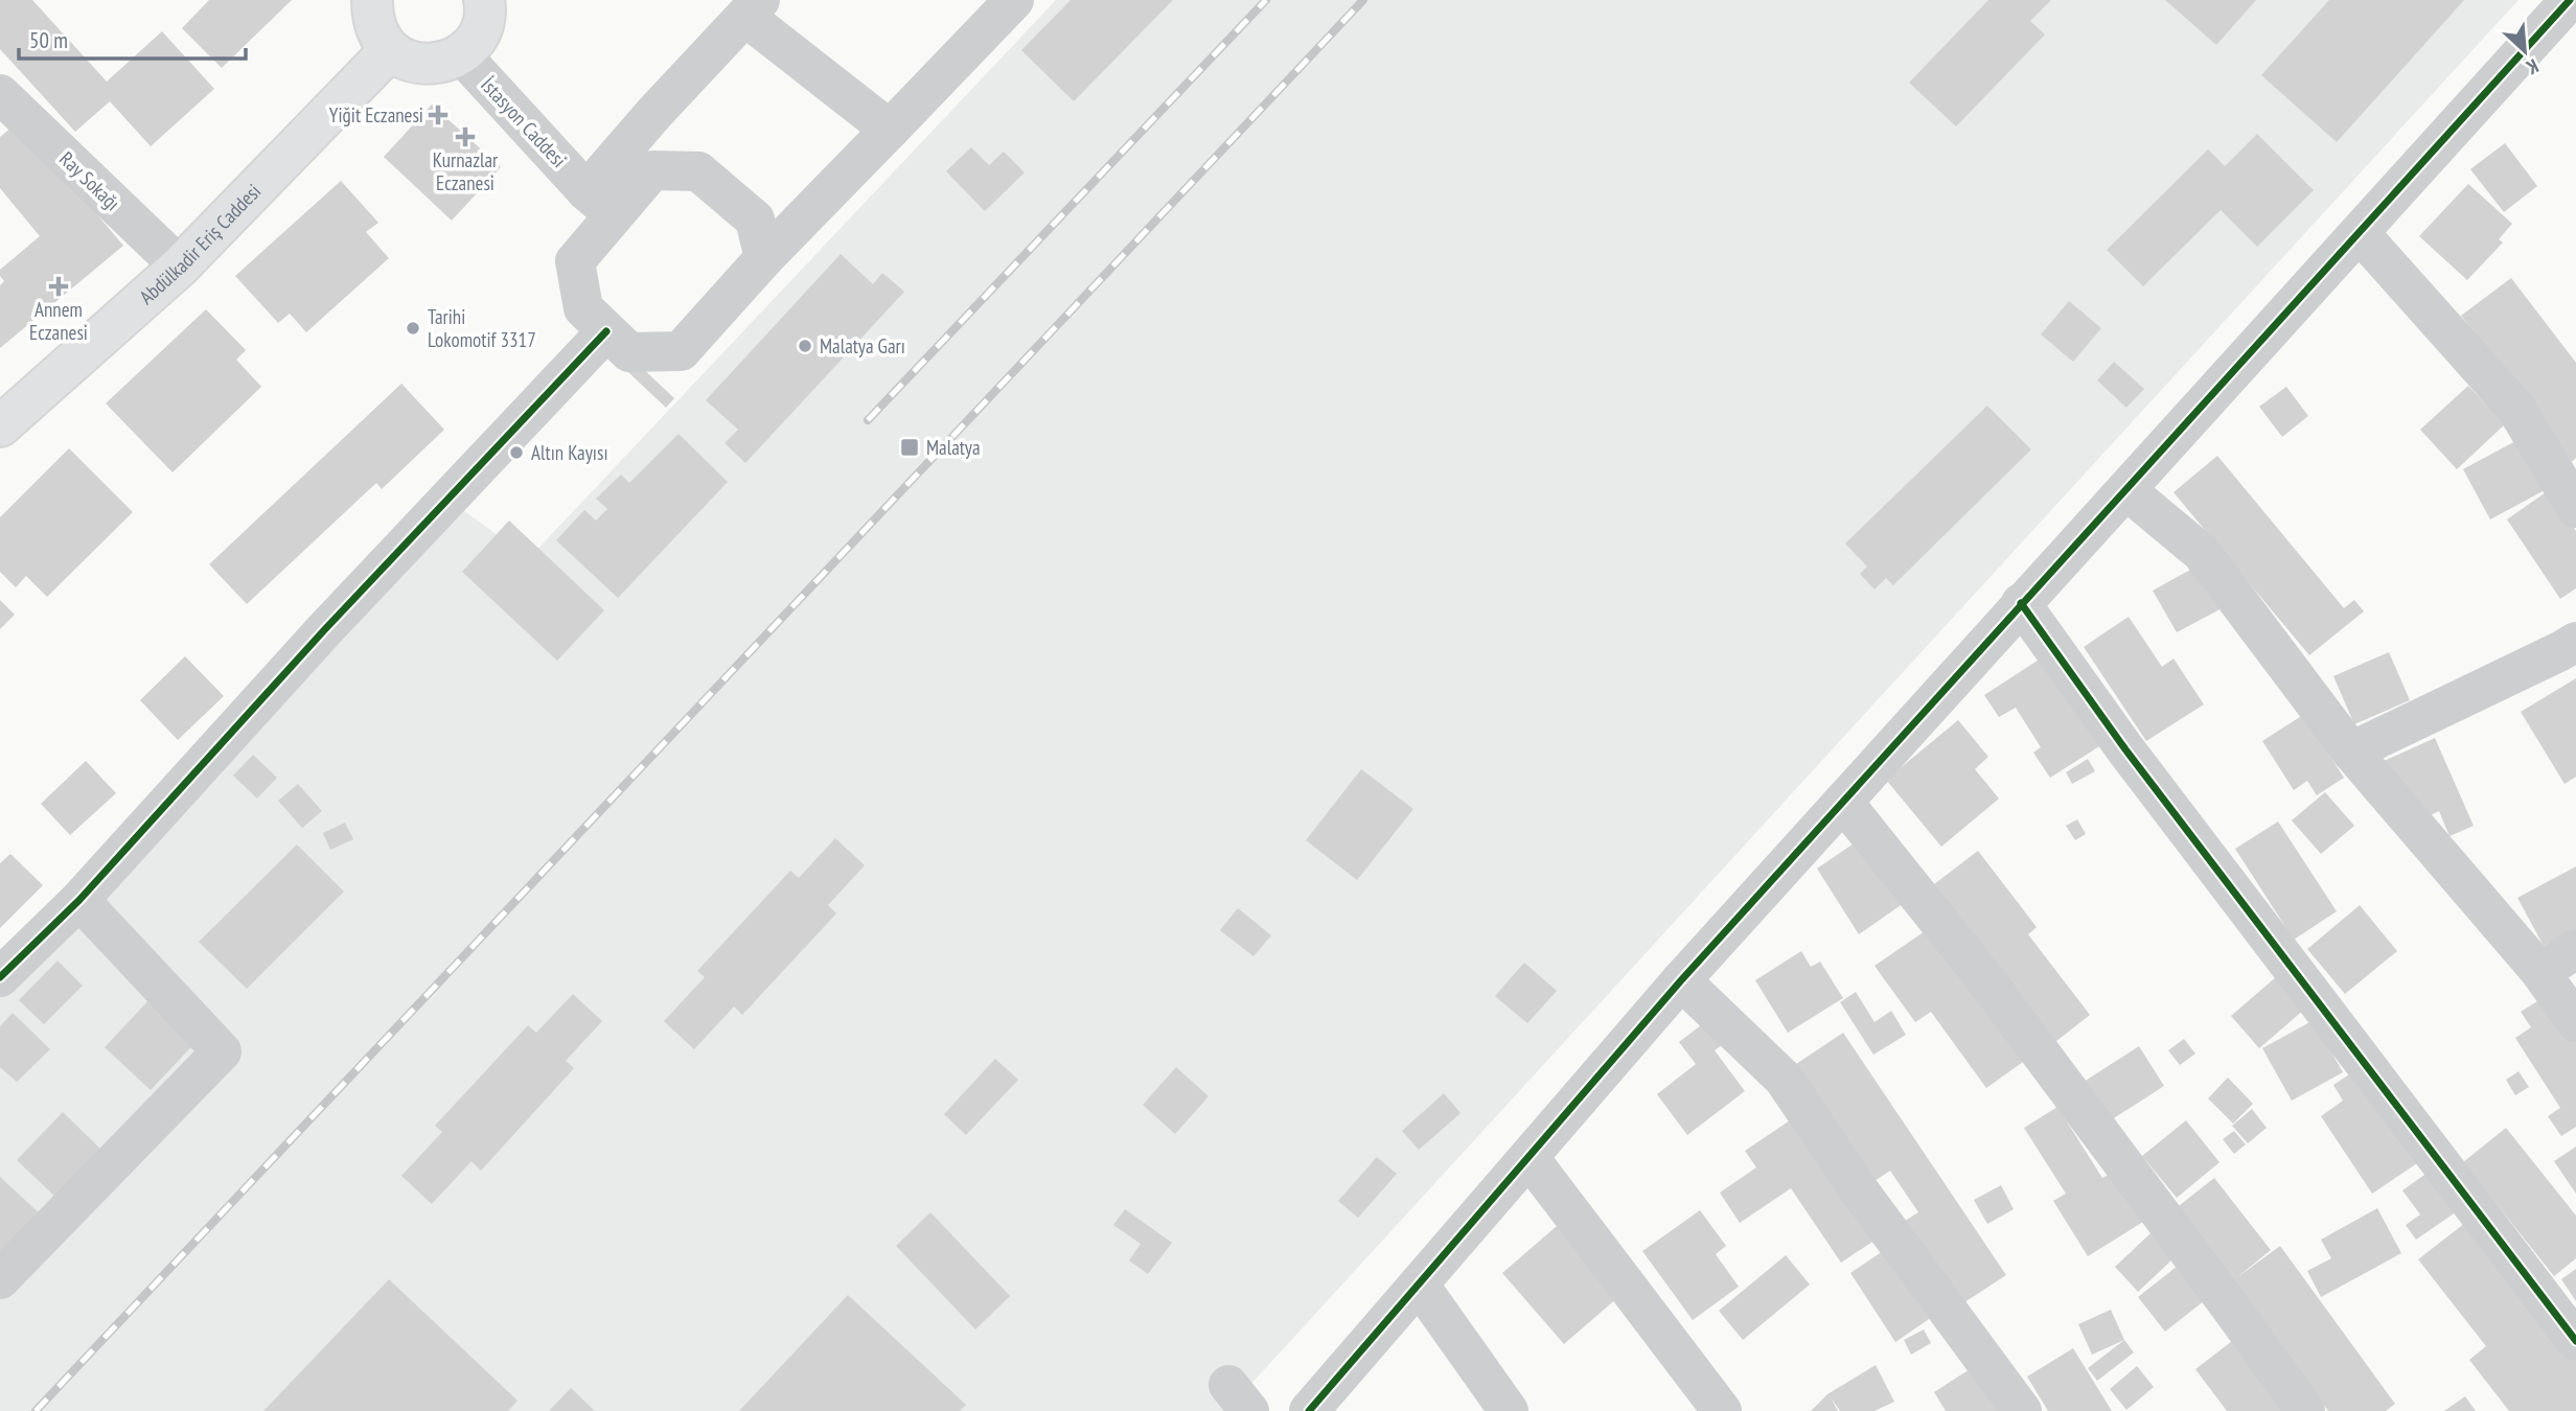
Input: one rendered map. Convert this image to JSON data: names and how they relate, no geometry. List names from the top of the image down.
{
  "streets": {
    "main road": ["Abdülkadir Eriş Caddesi"],
    "street": ["İstasyon Caddesi", "Ray Sokağı"]
  },
  "crossings": [
    ["Ray Sokağı", "Abdülkadir Eriş Caddesi"]
  ],
  "places": {
    "health": ["Yiğit Eczanesi", "Kurnazlar Eczanesi", "Annem Eczanesi"],
    "other": ["Tarihi Lokomotif 3317", "Malatya Garı", "Altın Kayısı"],
    "transit": ["Malatya"]
  },
  "scale_bar": "50 m",
  "north": "bottom right"
}
